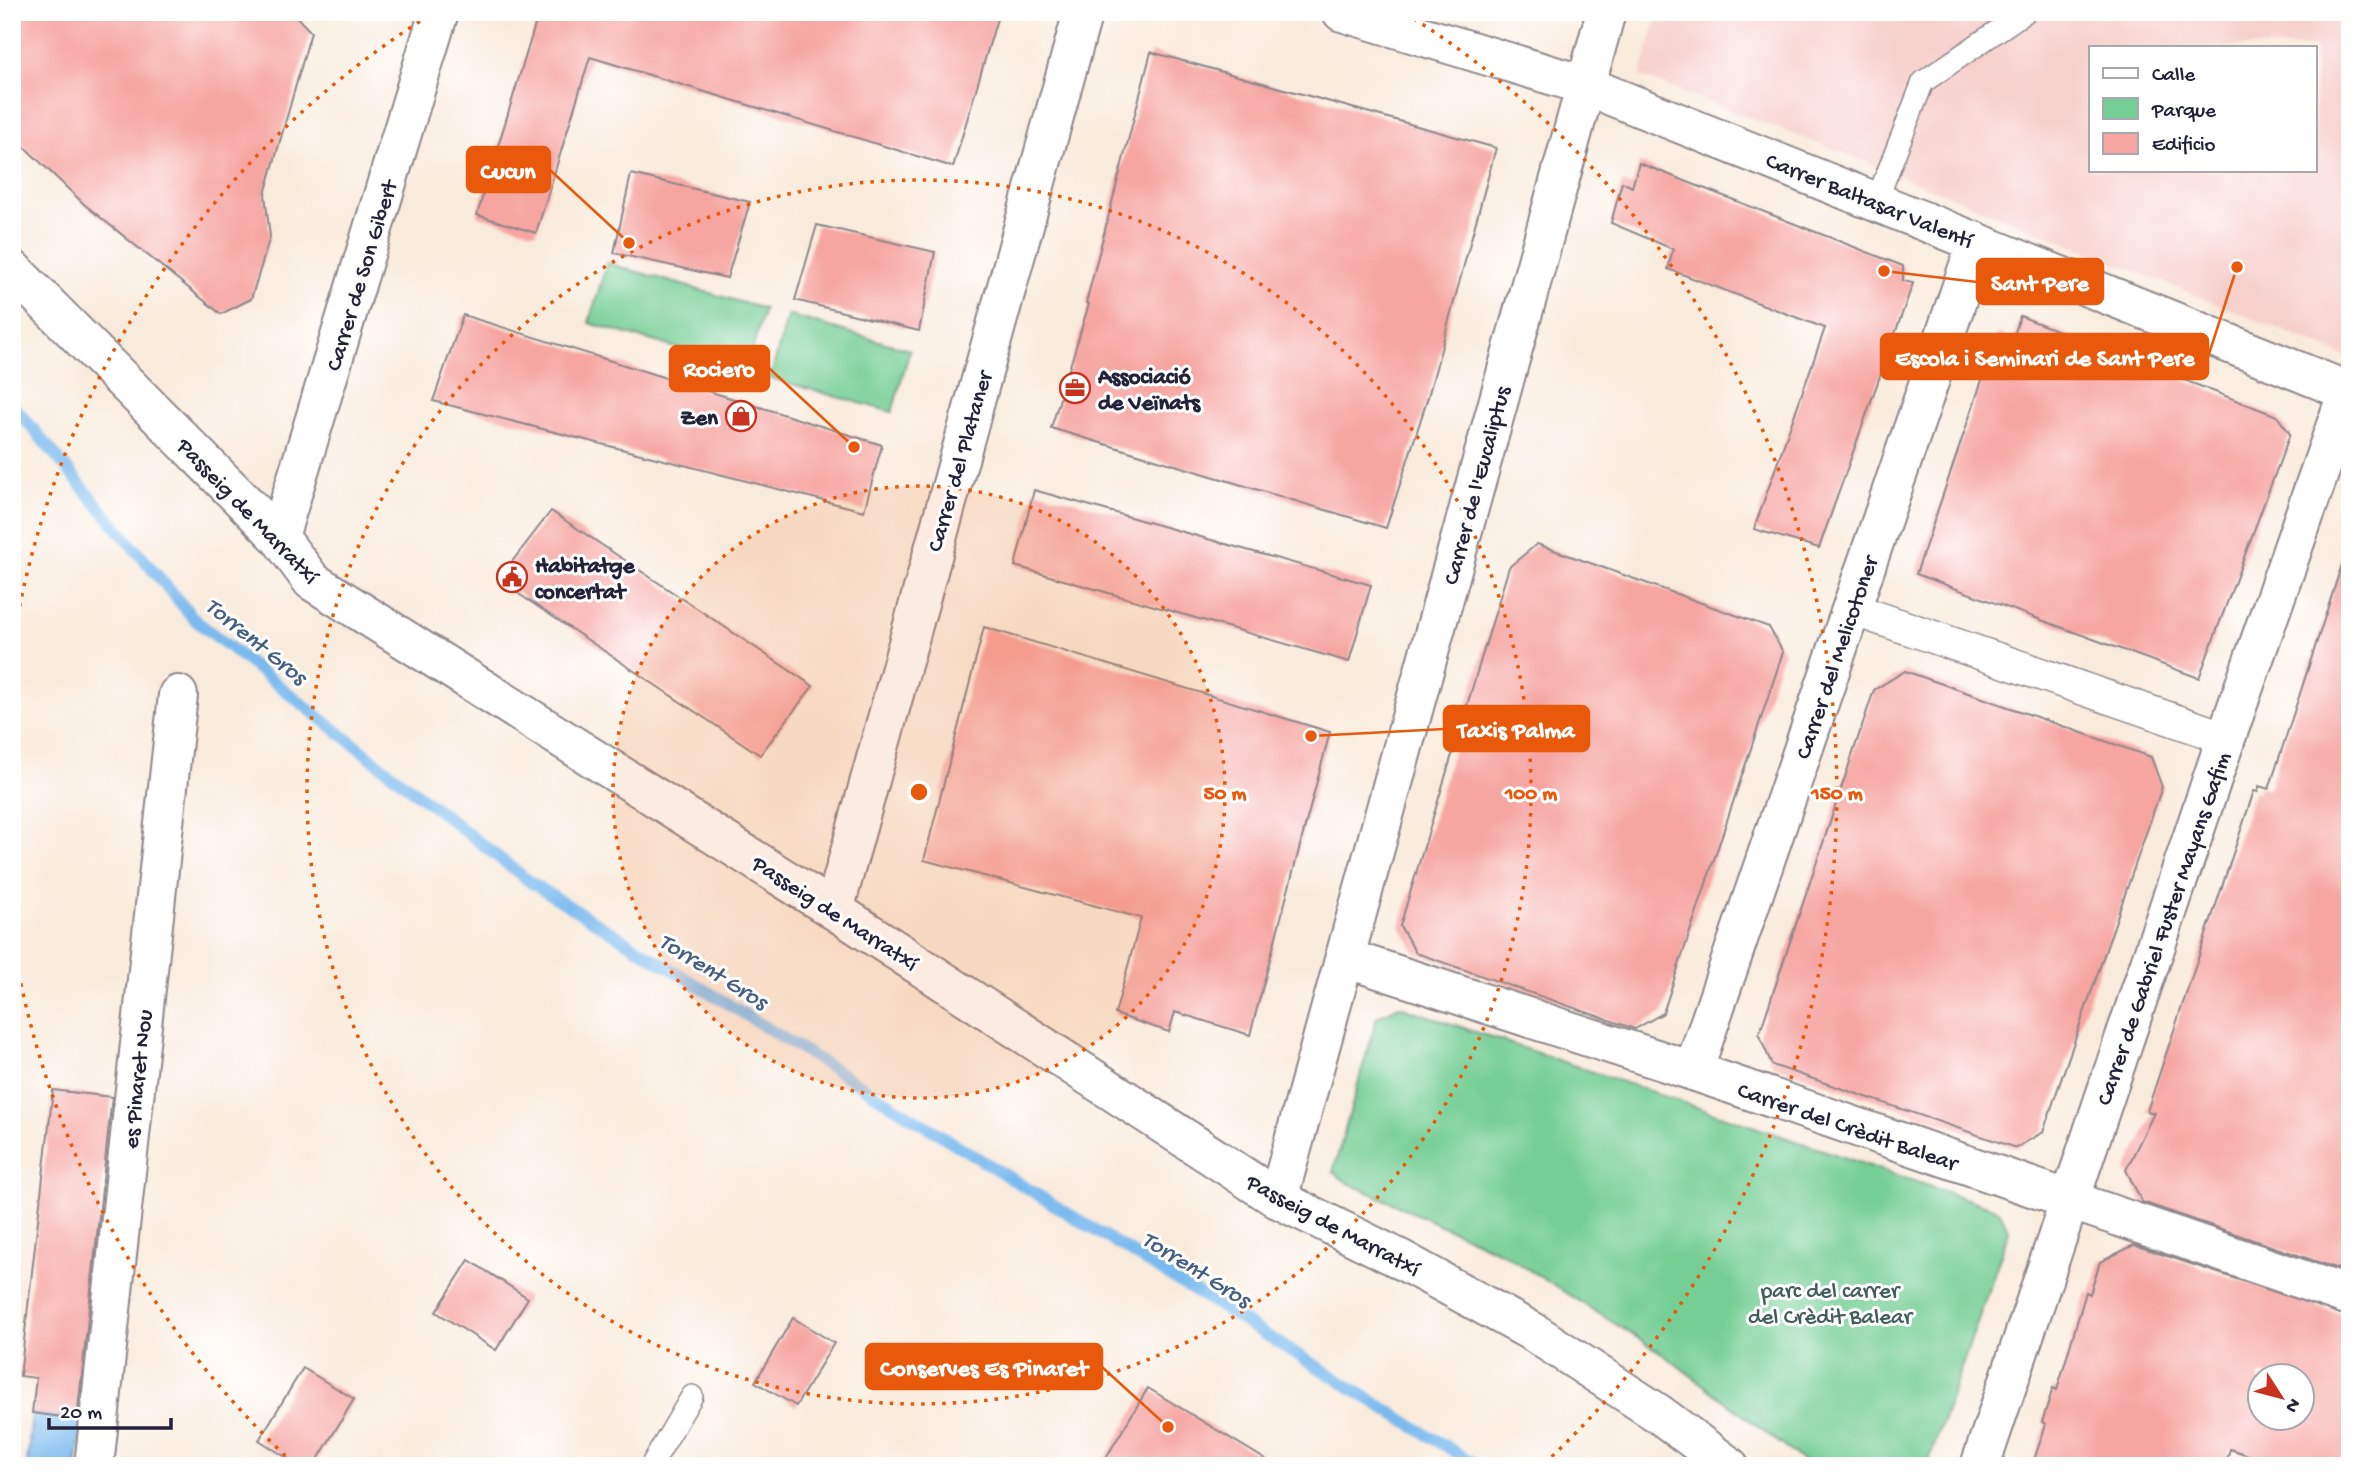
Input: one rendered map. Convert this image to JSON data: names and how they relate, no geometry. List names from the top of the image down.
{
  "streets": {
    "street": [
      "Carrer Baltasar Valentí",
      "Carrer de Son Gibert",
      "Carrer del Plataner",
      "Carrer de l'Eucaliptus",
      "Passeig de Marratxí",
      "Carrer del Melicotoner",
      "Carrer de Gabriel Fuster Mayans Gafim",
      "es Pinaret Nou",
      "Carrer del Crèdit Balear"
    ]
  },
  "crossings": [
    ["Carrer Baltasar Valentí", "Carrer de l'Eucaliptus"],
    ["Carrer Baltasar Valentí", "Carrer del Melicotoner"],
    ["Carrer Baltasar Valentí", "Carrer de Gabriel Fuster Mayans Gafim"],
    ["Carrer de Son Gibert", "Passeig de Marratxí"],
    ["Carrer del Plataner", "Passeig de Marratxí"],
    ["Carrer de l'Eucaliptus", "Passeig de Marratxí"],
    ["Carrer de l'Eucaliptus", "Carrer del Crèdit Balear"],
    ["Carrer del Melicotoner", "Carrer del Crèdit Balear"],
    ["Carrer de Gabriel Fuster Mayans Gafim", "Carrer del Crèdit Balear"]
  ],
  "water": ["Torrent Gros"],
  "parks": ["parc del carrer del Crèdit Balear"],
  "places": {
    "other": [
      "Cucun",
      "Escola i Seminari de Sant Pere",
      "Sant Pere",
      "Rociero",
      "Taxis Palma",
      "Conserves Es Pinaret"
    ],
    "office": ["Associació de Veïnats"],
    "shop": ["Zen"],
    "public building": ["Habitatge concertat"]
  },
  "legend": ["Calle", "Parque", "Edificio"],
  "scale_bar": "20 m",
  "north": "bottom right",
  "rings": ["50 m", "100 m", "150 m"]
}
